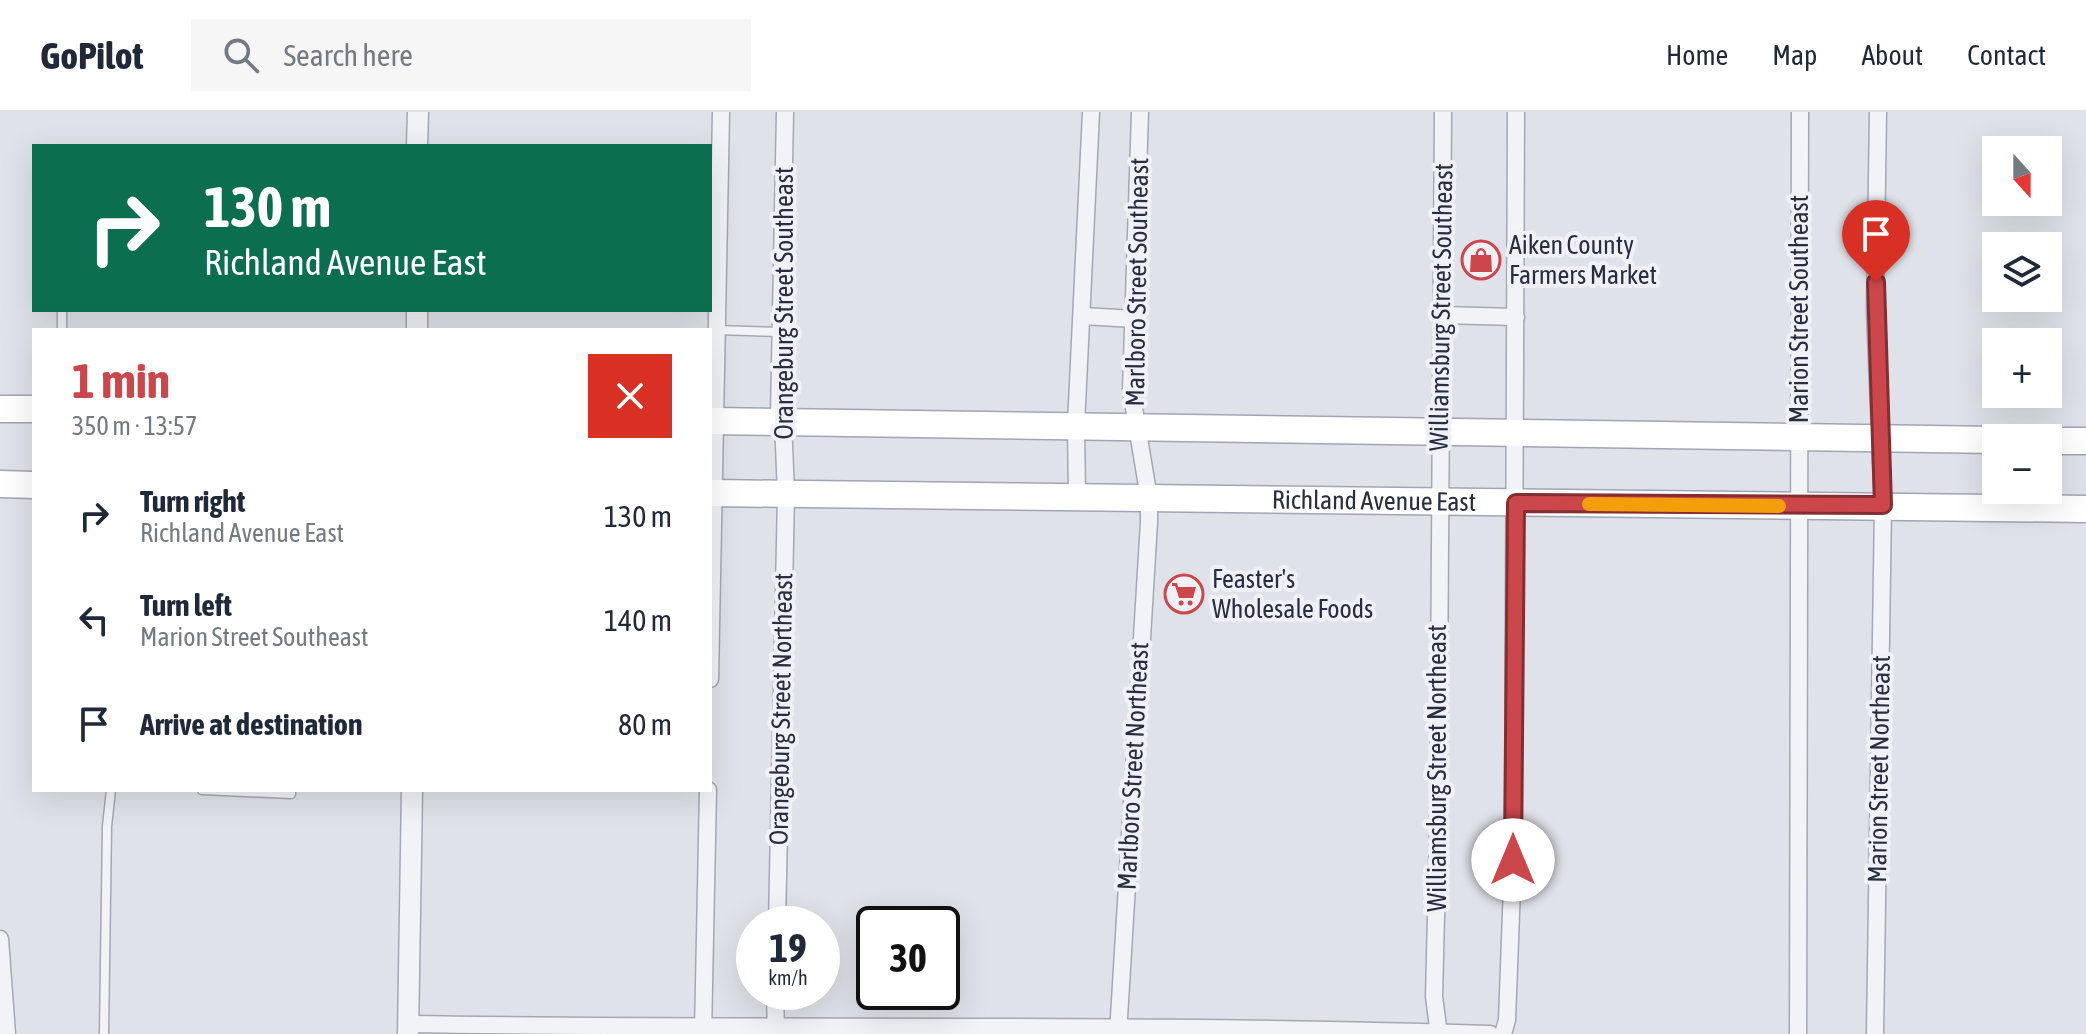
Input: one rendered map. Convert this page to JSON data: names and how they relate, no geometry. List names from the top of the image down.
{
  "streets": {
    "main road": ["Richland Avenue East"],
    "street": [
      "Marlboro Street Southeast",
      "Orangeburg Street Southeast",
      "Williamsburg Street Southeast",
      "Marion Street Southeast",
      "Orangeburg Street Northeast",
      "Marlboro Street Northeast",
      "Williamsburg Street Northeast",
      "Marion Street Northeast"
    ]
  },
  "crossings": [
    ["Marlboro Street Southeast", "Richland Avenue East"],
    ["Marlboro Street Southeast", "Marlboro Street Northeast"],
    ["Orangeburg Street Southeast", "Richland Avenue East"],
    ["Orangeburg Street Southeast", "Orangeburg Street Northeast"],
    ["Williamsburg Street Southeast", "Richland Avenue East"],
    ["Williamsburg Street Southeast", "Williamsburg Street Northeast"],
    ["Marion Street Southeast", "Richland Avenue East"],
    ["Richland Avenue East", "Orangeburg Street Northeast"],
    ["Richland Avenue East", "Marlboro Street Northeast"],
    ["Richland Avenue East", "Williamsburg Street Northeast"],
    ["Richland Avenue East", "Marion Street Northeast"]
  ],
  "places": {
    "shop": ["Aiken County Farmers Market"],
    "supermarket": ["Feaster's Wholesale Foods"]
  },
  "north": "bottom",
  "page": {
    "header": "GoPilot",
    "search": "Search here",
    "nav": [
      "Home",
      "Map",
      "About",
      "Contact"
    ],
    "map_buttons": ["+", "−"],
    "turn": ["130 m", "Richland Avenue East"],
    "heading": ["1 min", "350 m · 13:57"],
    "list": [
      {
        "name": "Turn right",
        "note": "Richland Avenue East",
        "value": "130 m"
      },
      {
        "name": "Turn left",
        "note": "Marion Street Southeast",
        "value": "140 m"
      },
      {
        "name": "Arrive at destination",
        "value": "80 m"
      }
    ],
    "speed": "19 km/h",
    "limit": "30"
  }
}
